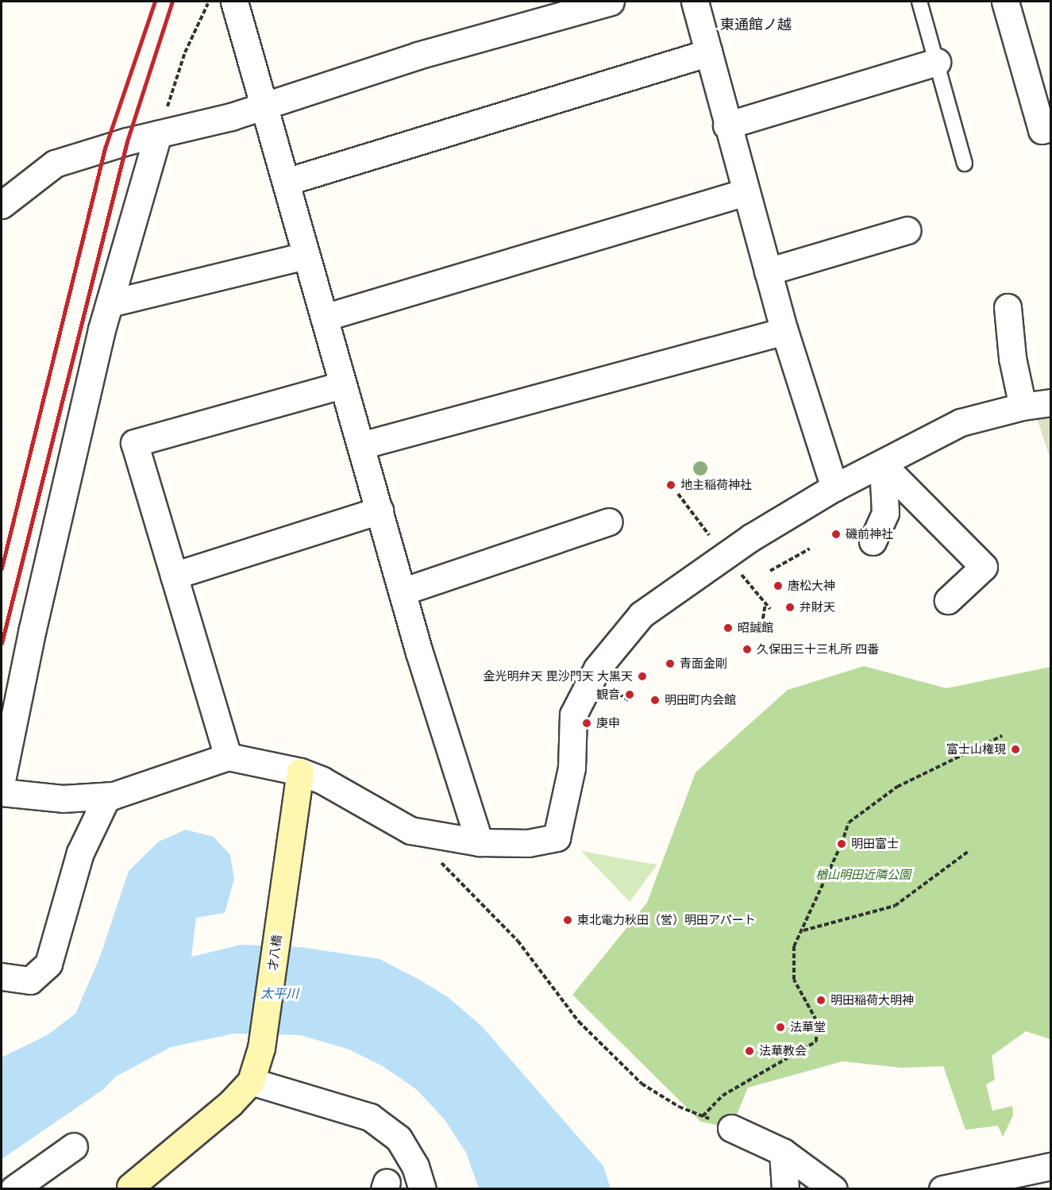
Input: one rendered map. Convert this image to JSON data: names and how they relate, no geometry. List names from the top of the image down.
{
  "streets": {
    "street": ["才八橋"]
  },
  "districts": ["東通館ノ越"],
  "water": ["太平川"],
  "parks": ["楢山明田近隣公園"],
  "places": [
    "地主稲荷神社",
    "磯前神社",
    "唐松大神",
    "弁財天",
    "昭誠館",
    "久保田三十三札所 四番",
    "青面金剛",
    "金光明弁天 毘沙門天 大黒天",
    "観音",
    "明田町内会館",
    "庚申",
    "富士山権現",
    "明田富士",
    "東北電力秋田（営）明田アパート",
    "明田稲荷大明神",
    "法華堂",
    "法華教会"
  ]
}
